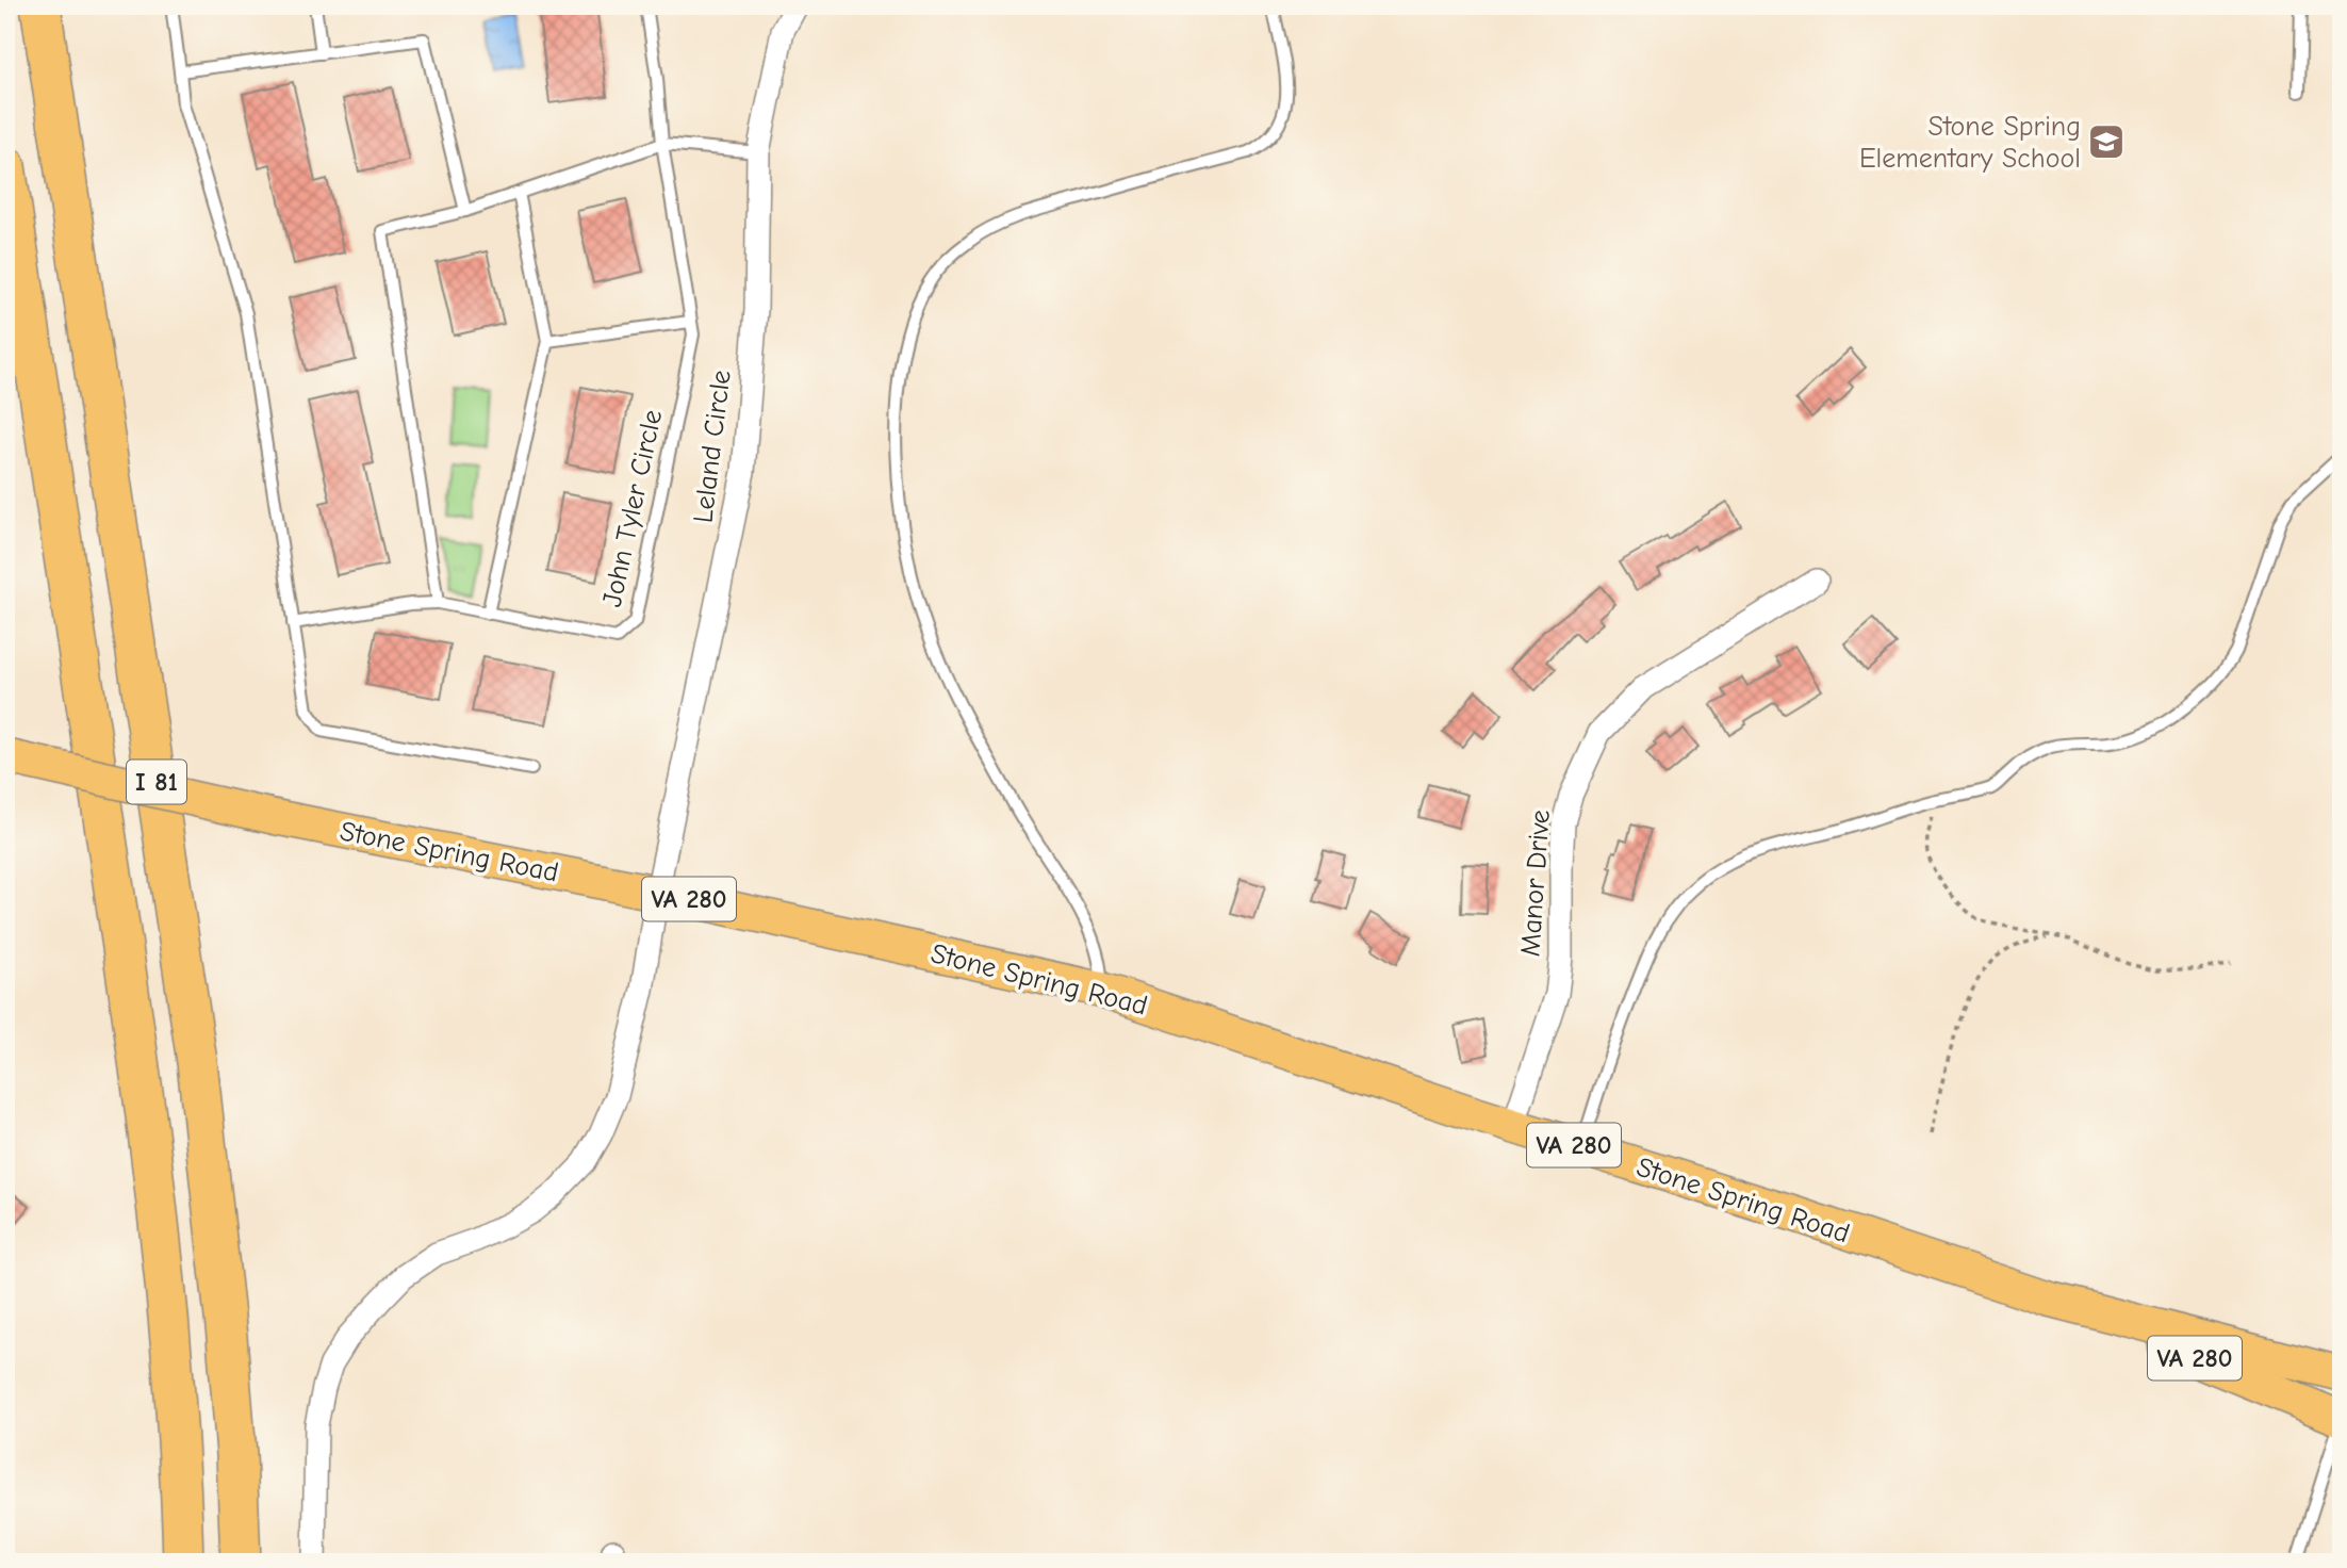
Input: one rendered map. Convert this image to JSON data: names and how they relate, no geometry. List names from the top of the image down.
{
  "streets": {
    "highway": ["I 81"],
    "main road": ["Stone Spring Road", "VA 280"],
    "street": ["Leland Circle", "Manor Drive"],
    "lane": ["John Tyler Circle"]
  },
  "crossings": [
    ["Leland Circle", "Stone Spring Road"],
    ["Stone Spring Road", "Manor Drive"]
  ],
  "places": {
    "school or university": ["Stone Spring Elementary School"]
  }
}
